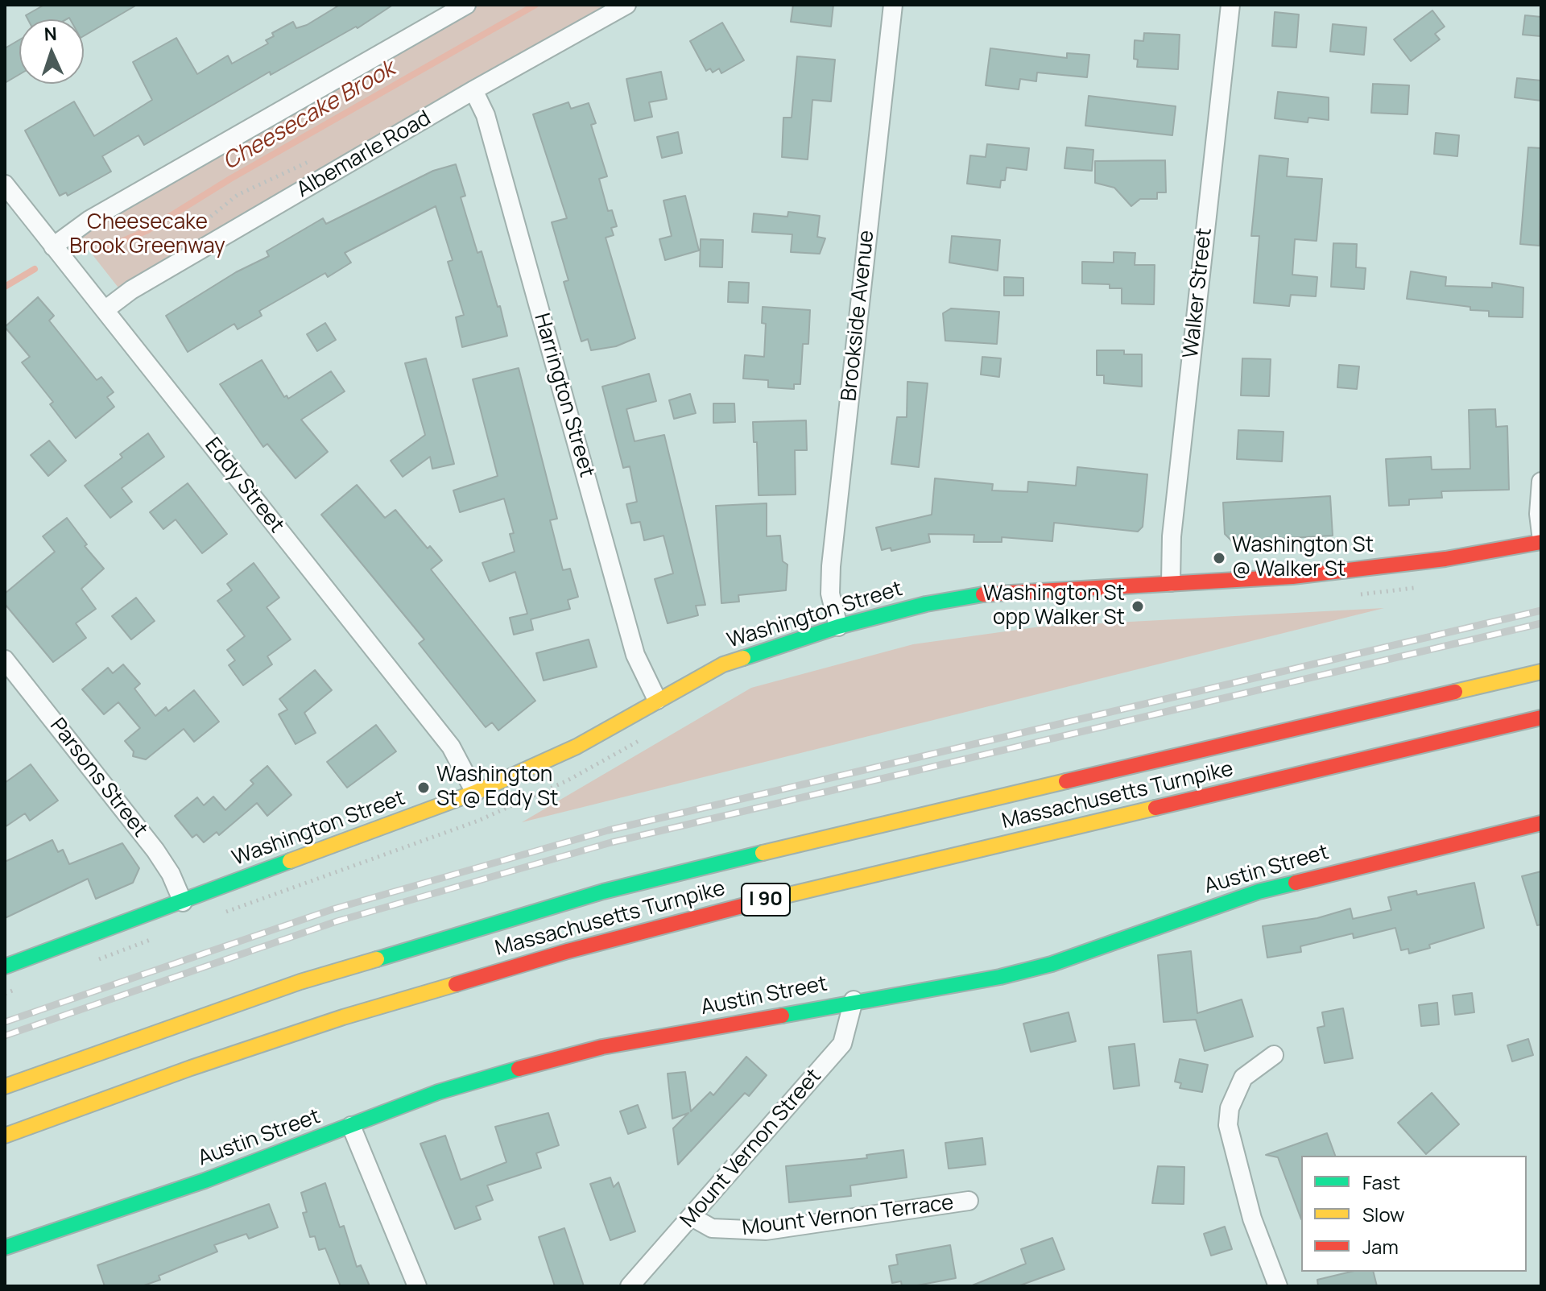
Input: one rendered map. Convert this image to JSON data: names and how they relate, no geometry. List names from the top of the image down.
{
  "streets": {
    "main road": [
      "Washington Street",
      "Massachusetts Turnpike",
      "Austin Street",
      "I 90"
    ],
    "street": [
      "Albemarle Road",
      "Walker Street",
      "Brookside Avenue",
      "Harrington Street",
      "Eddy Street",
      "Parsons Street",
      "Mount Vernon Street",
      "Mount Vernon Terrace"
    ]
  },
  "crossings": [
    ["Albemarle Road", "Harrington Street"],
    ["Albemarle Road", "Eddy Street"],
    ["Walker Street", "Washington Street"],
    ["Brookside Avenue", "Washington Street"],
    ["Harrington Street", "Washington Street"],
    ["Eddy Street", "Washington Street"],
    ["Washington Street", "Parsons Street"],
    ["Austin Street", "Mount Vernon Street"],
    ["Mount Vernon Street", "Mount Vernon Terrace"]
  ],
  "water": ["Cheesecake Brook"],
  "parks": ["Cheesecake Brook Greenway"],
  "places": ["Washington St @ Walker St", "Washington St opp Walker St", "Washington St @ Eddy St"],
  "legend": ["Fast", "Slow", "Jam"],
  "north": "top"
}
